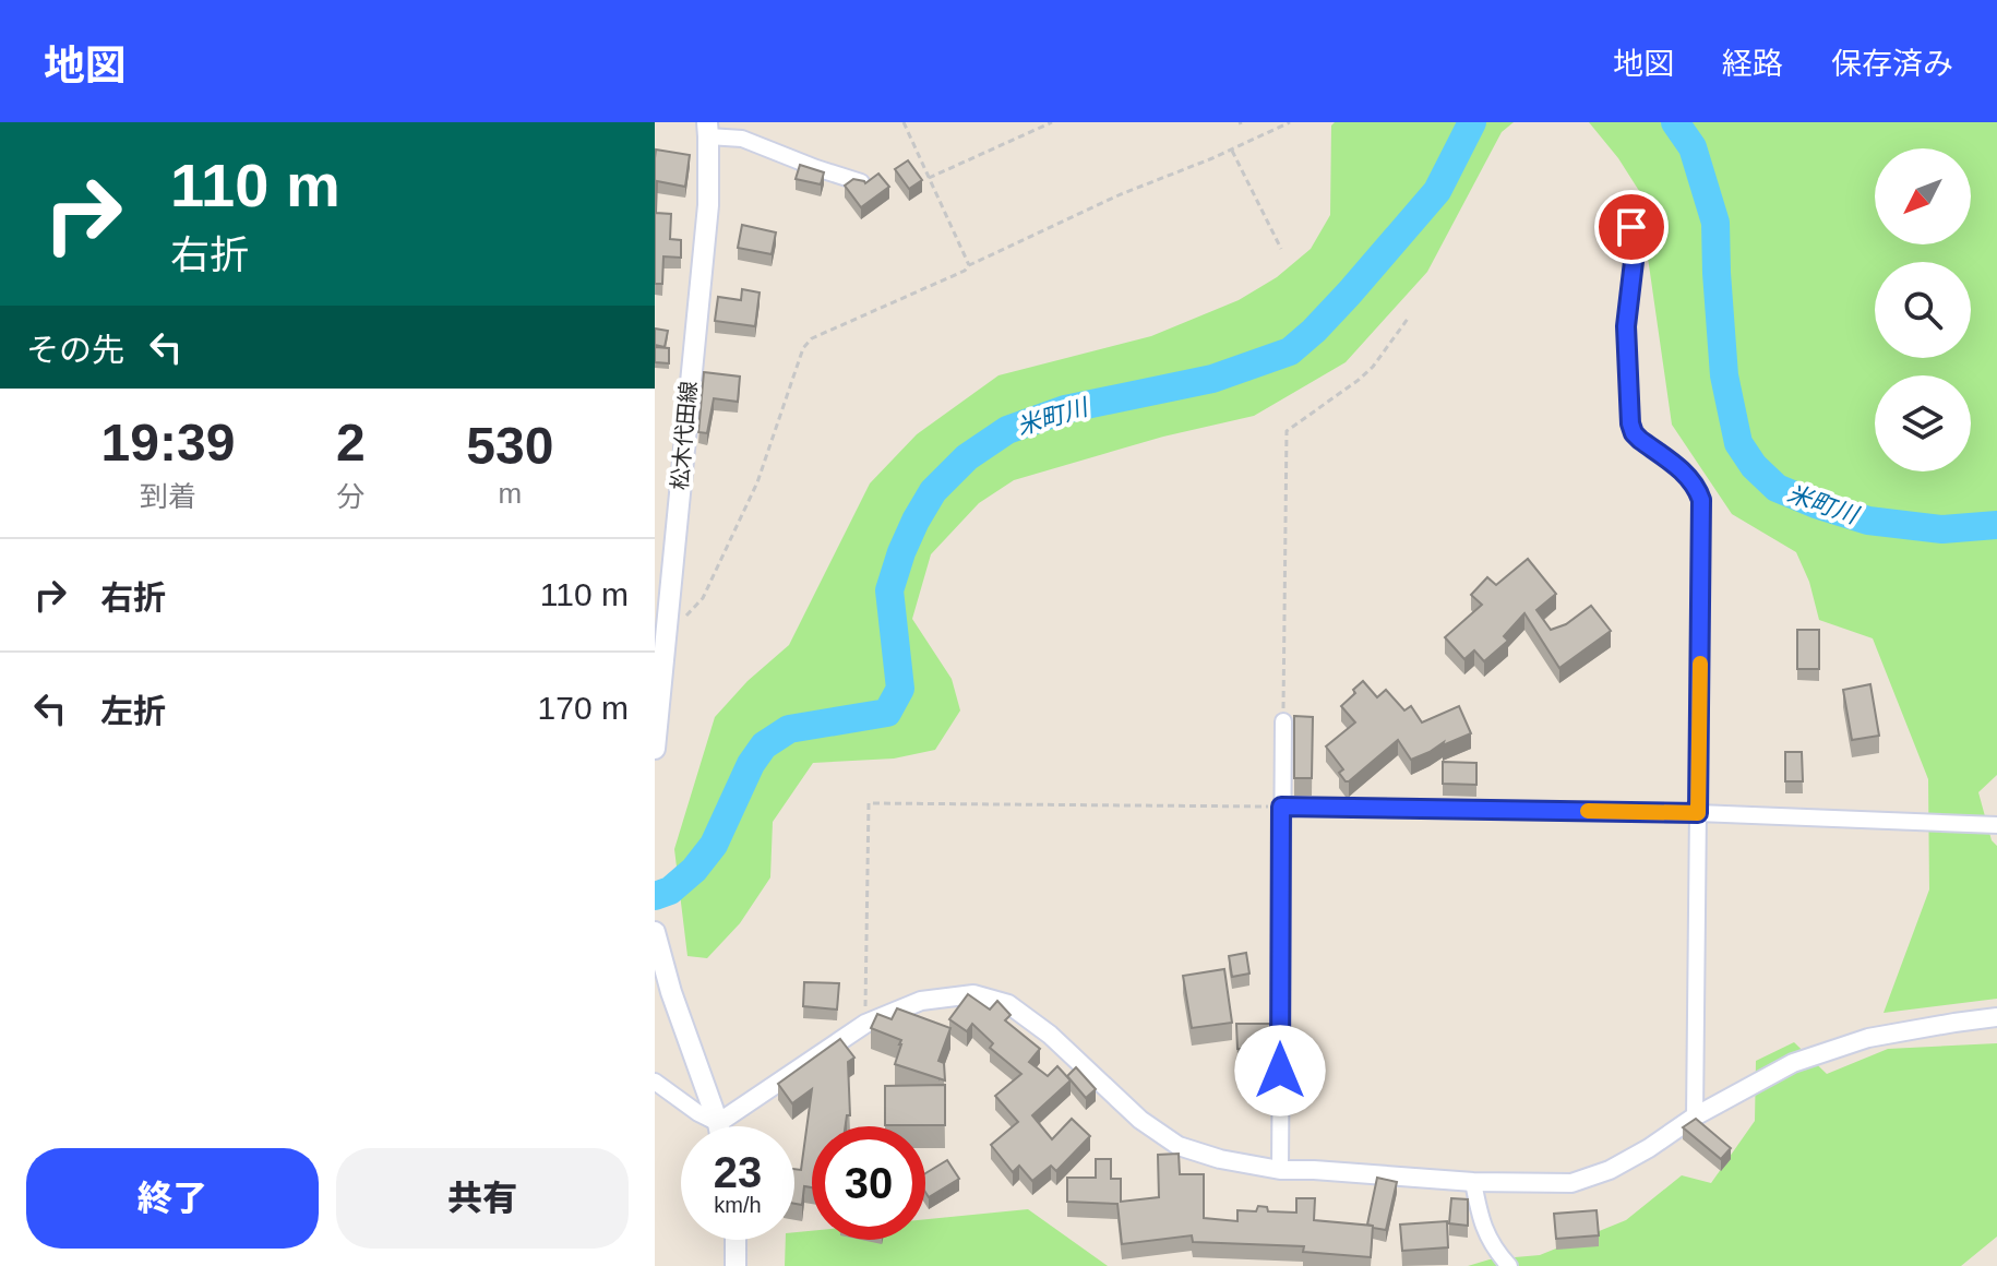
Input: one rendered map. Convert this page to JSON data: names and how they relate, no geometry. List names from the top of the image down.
{
  "streets": {
    "main road": ["松木代田線"]
  },
  "water": ["米町川"],
  "north": "bottom left",
  "page": {
    "header": "地図",
    "nav": ["地図", "経路", "保存済み"],
    "turn": ["110 m", "右折"],
    "then": "その先",
    "eta": [
      "19:39",
      "到着",
      "2",
      "分",
      "530",
      "m"
    ],
    "list": [
      {
        "name": "右折",
        "value": "110 m"
      },
      {
        "name": "左折",
        "value": "170 m"
      }
    ],
    "speed": "23 km/h",
    "limit": "30",
    "buttons": ["終了", "共有"]
  }
}
